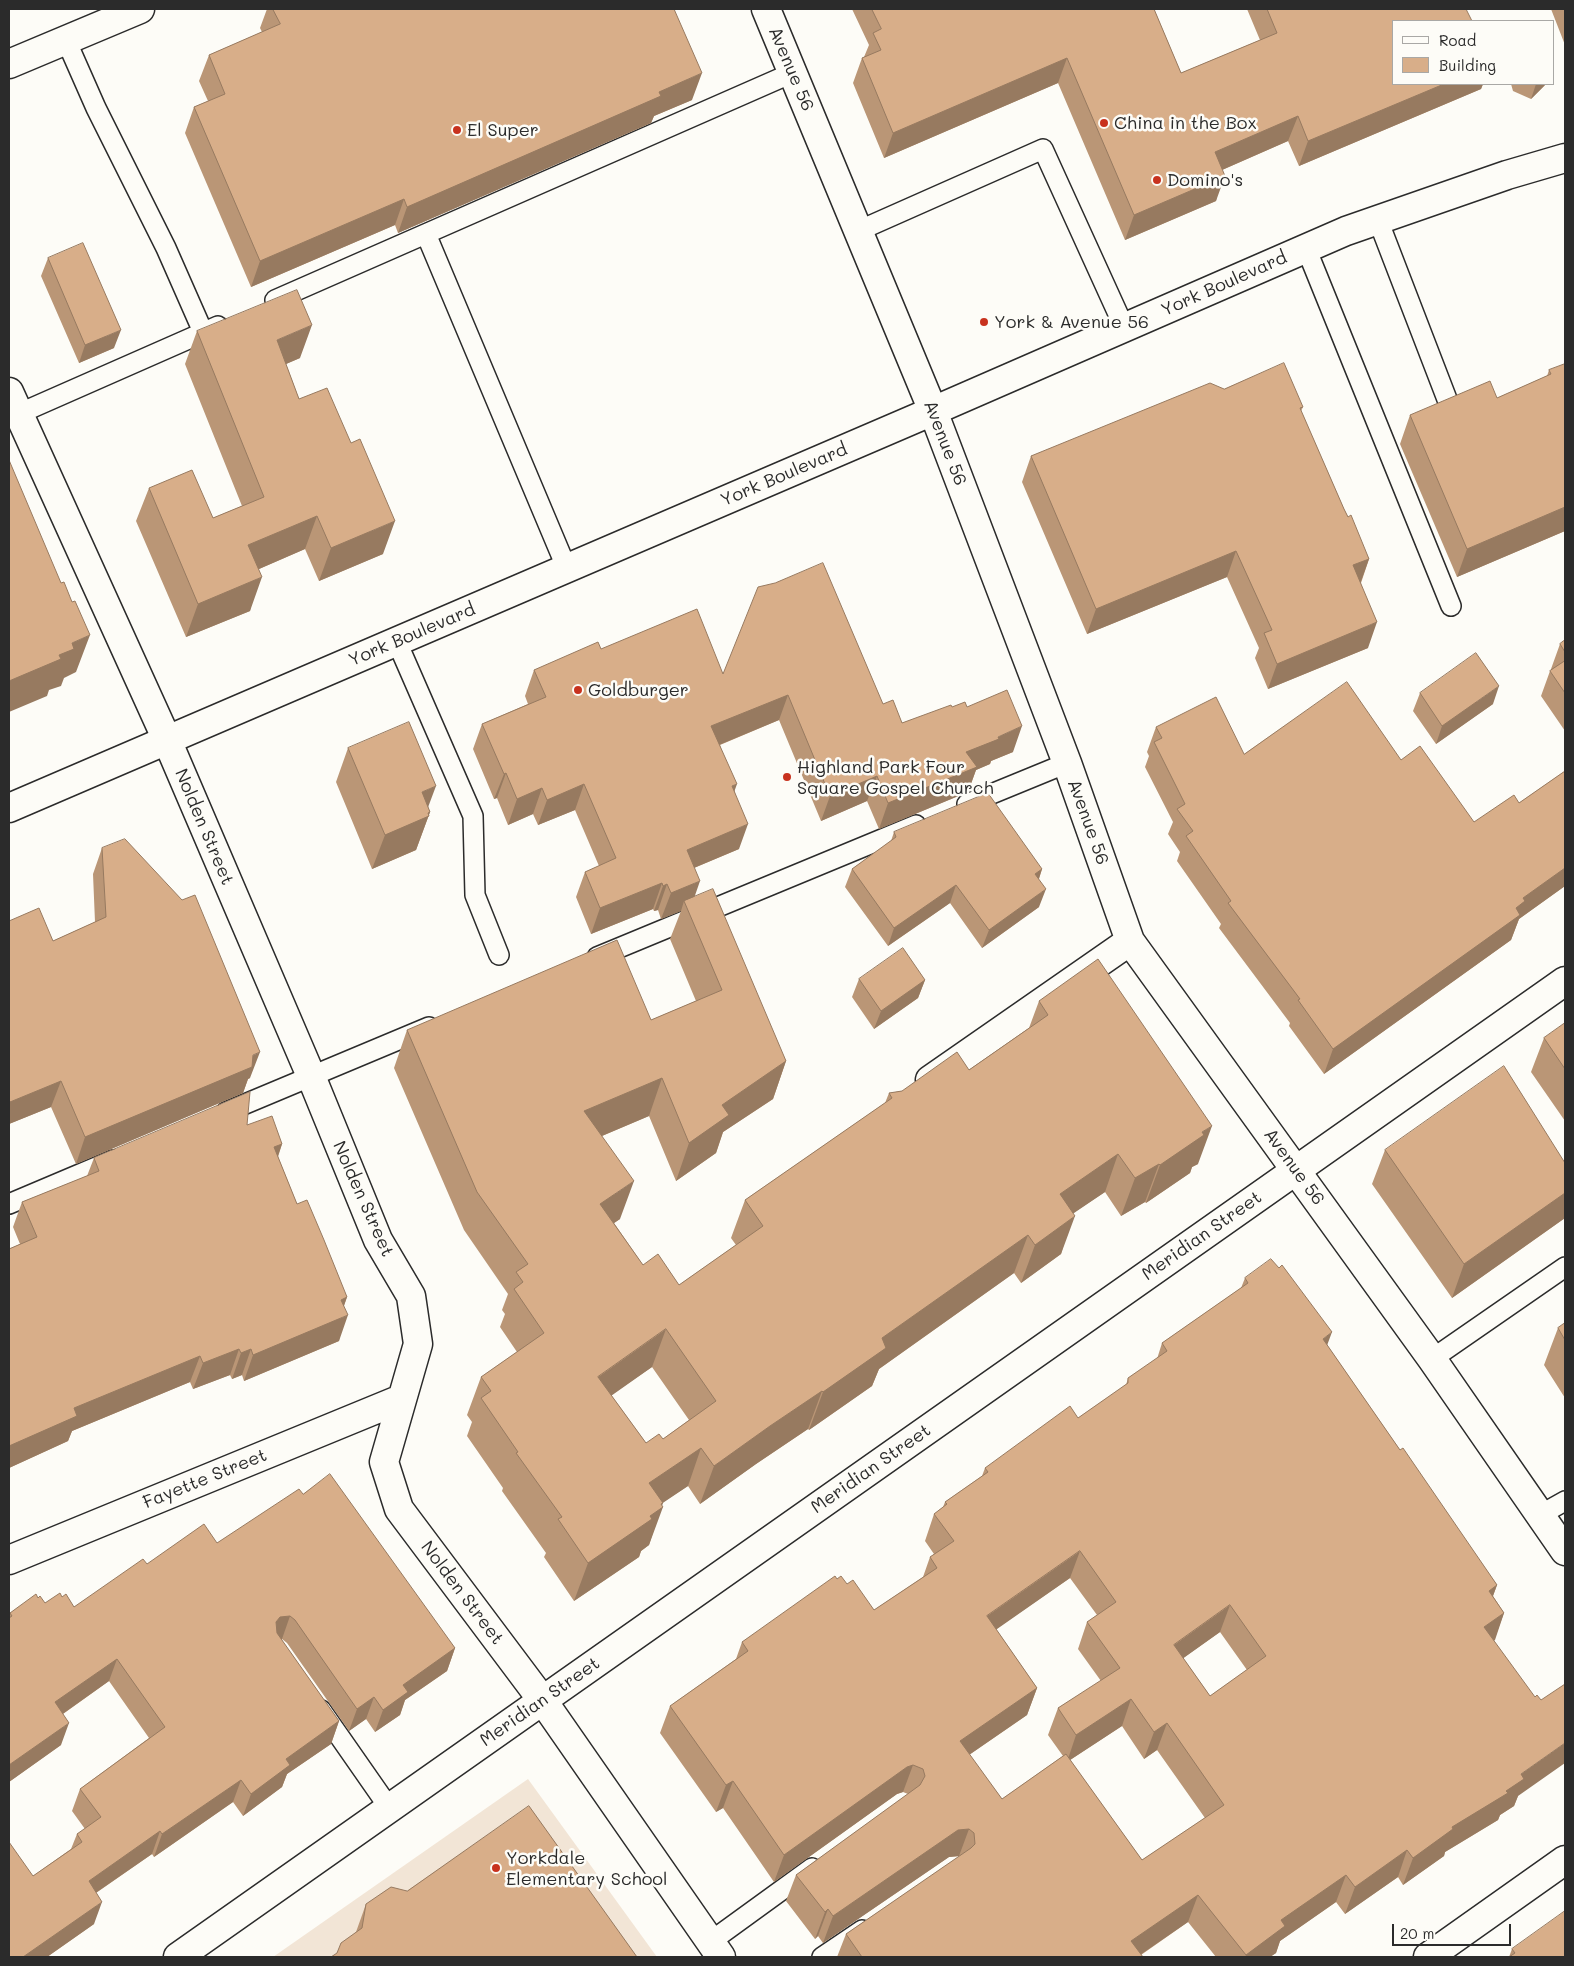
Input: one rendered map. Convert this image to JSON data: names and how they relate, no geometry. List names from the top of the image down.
{
  "streets": {
    "street": [
      "Avenue 56",
      "York Boulevard",
      "Nolden Street",
      "Meridian Street",
      "Fayette Street"
    ]
  },
  "crossings": [
    ["Avenue 56", "York Boulevard"],
    ["Avenue 56", "Meridian Street"],
    ["York Boulevard", "Nolden Street"],
    ["Nolden Street", "Meridian Street"],
    ["Nolden Street", "Fayette Street"]
  ],
  "places": [
    "China in the Box",
    "El Super",
    "Domino's",
    "York & Avenue 56",
    "Goldburger",
    "Highland Park Four Square Gospel Church",
    "Yorkdale Elementary School"
  ],
  "legend": ["Road", "Building"],
  "scale_bar": "20 m"
}
